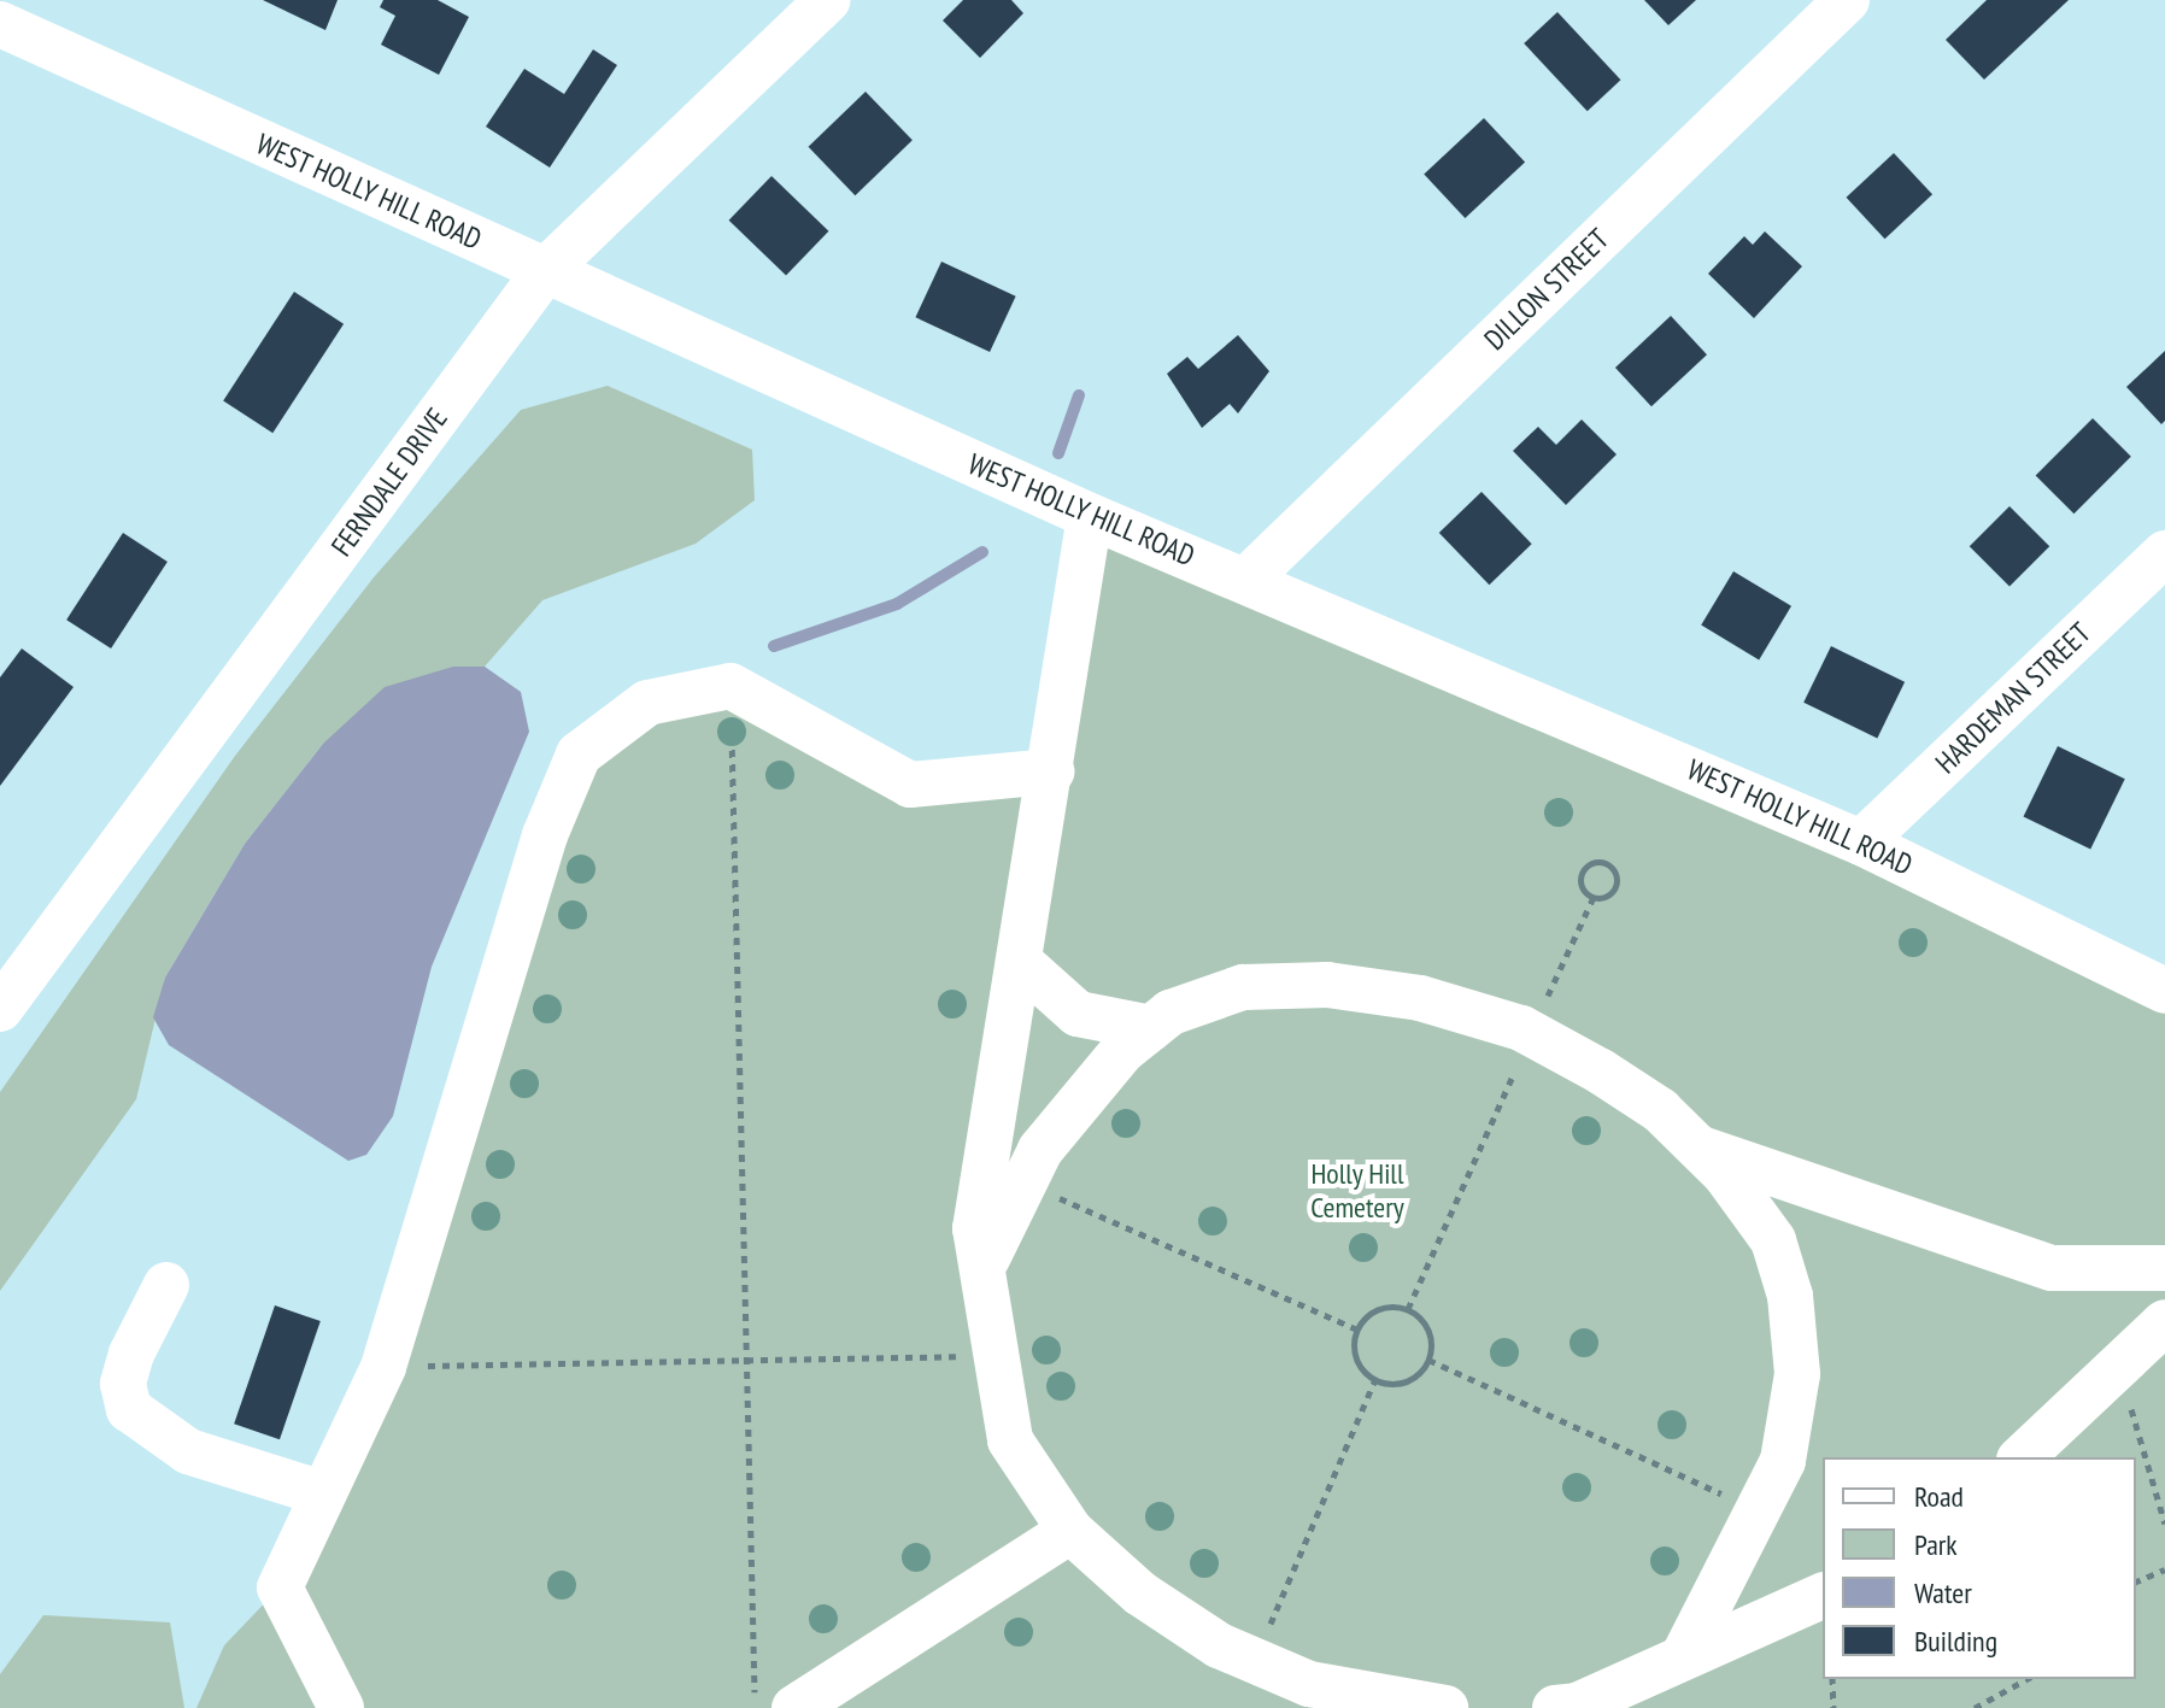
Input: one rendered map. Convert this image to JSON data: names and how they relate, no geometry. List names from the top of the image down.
{
  "streets": {
    "street": [
      "WEST HOLLY HILL ROAD",
      "DILLON STREET",
      "FERNDALE DRIVE",
      "HARDEMAN STREET"
    ]
  },
  "crossings": [
    ["WEST HOLLY HILL ROAD", "DILLON STREET"],
    ["WEST HOLLY HILL ROAD", "FERNDALE DRIVE"],
    ["WEST HOLLY HILL ROAD", "HARDEMAN STREET"]
  ],
  "parks": ["Holly Hill Cemetery"],
  "legend": [
    "Road",
    "Park",
    "Water",
    "Building"
  ]
}
